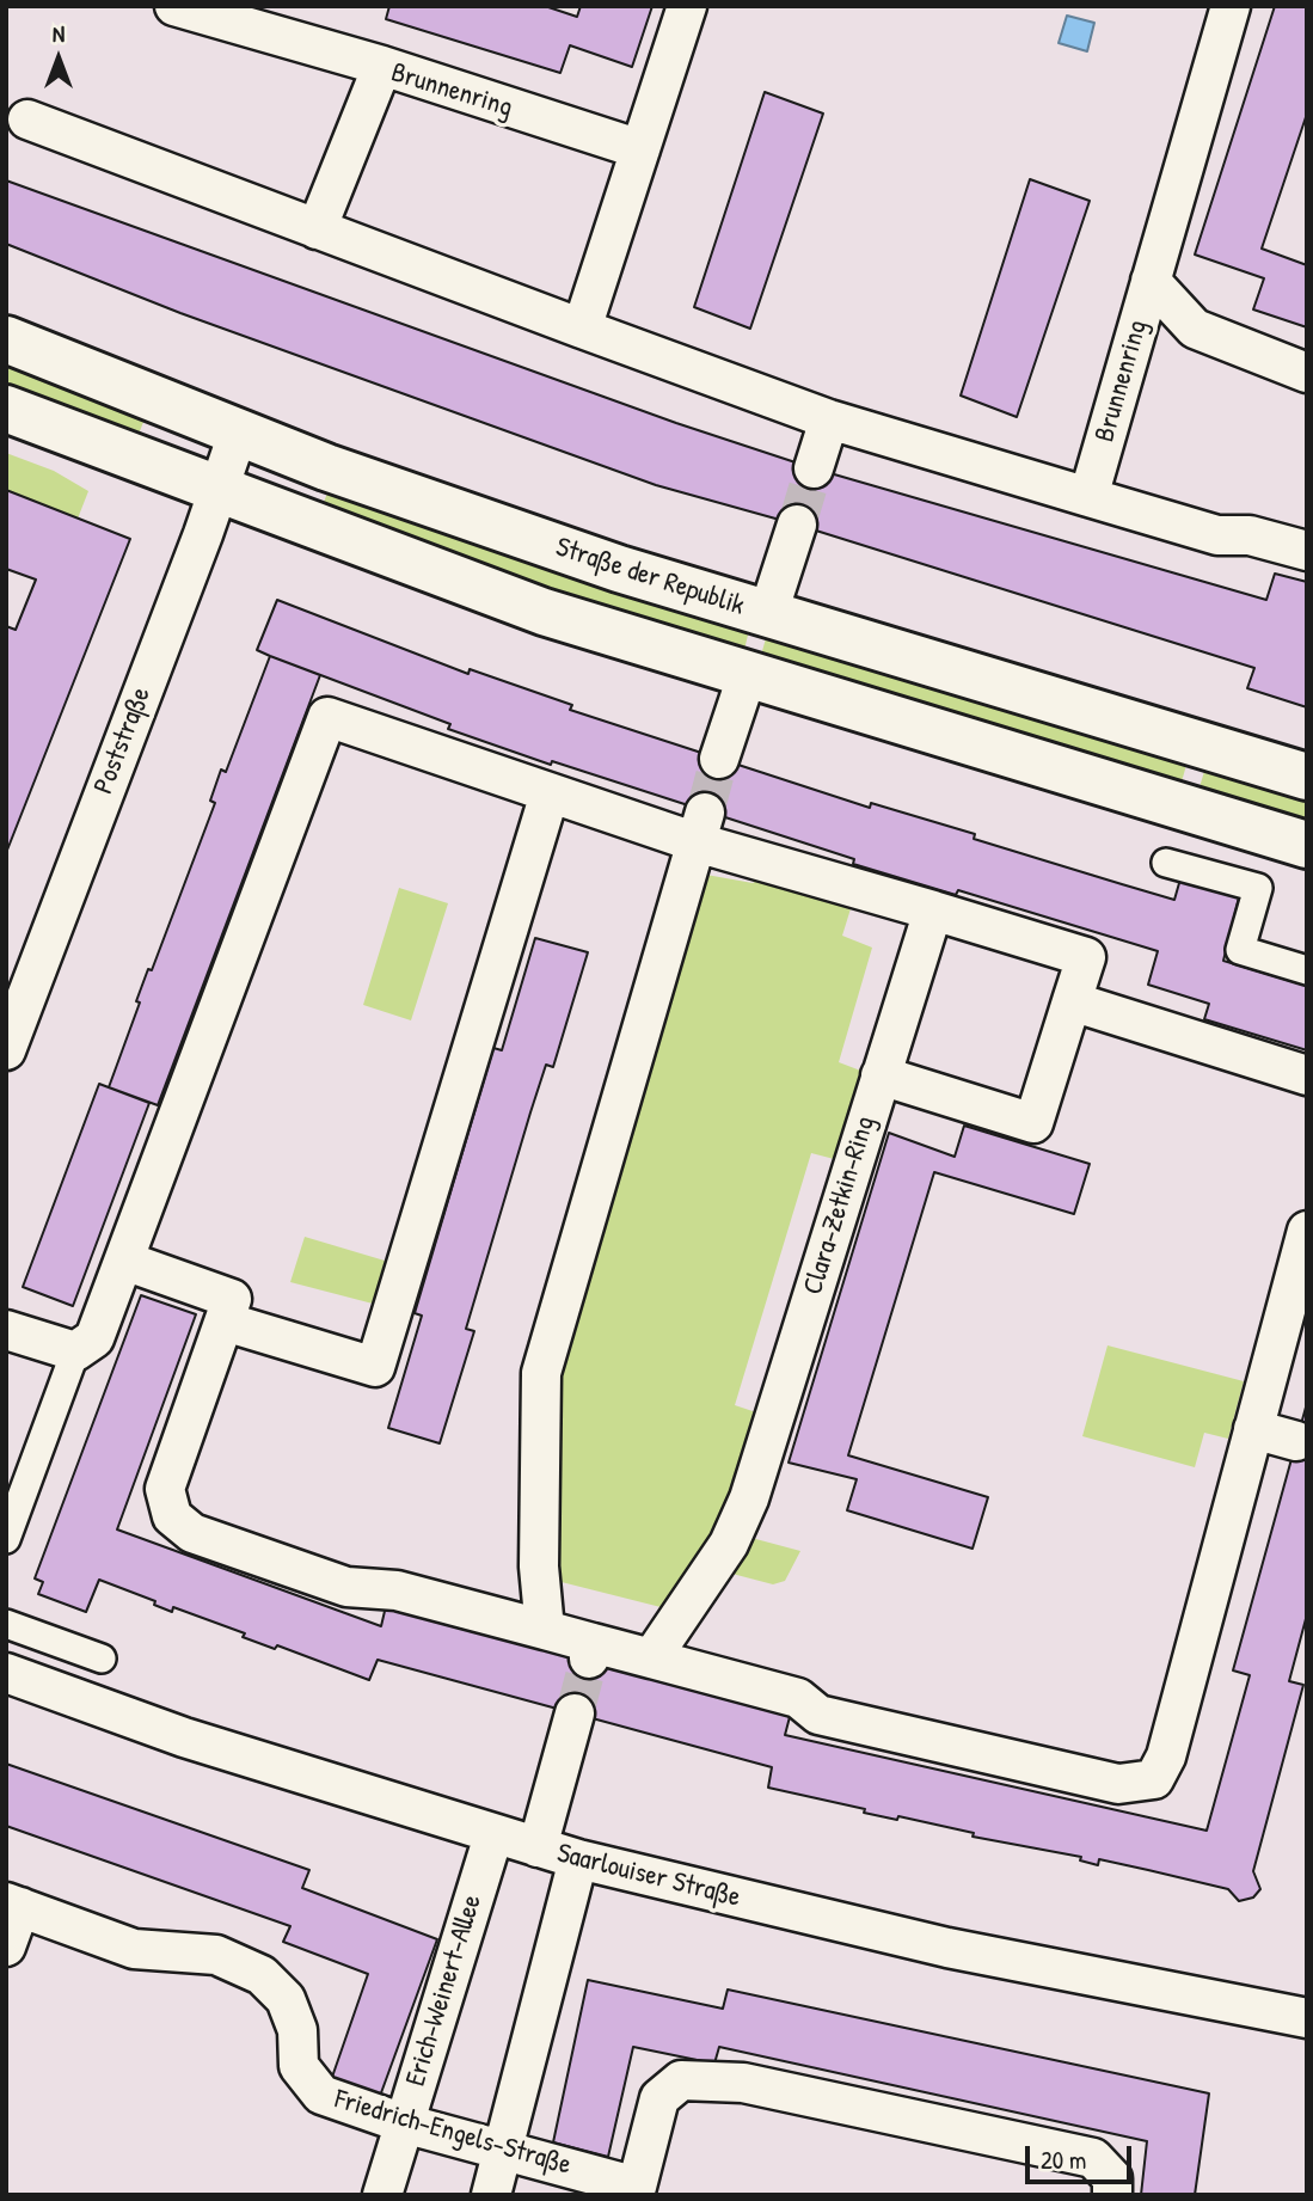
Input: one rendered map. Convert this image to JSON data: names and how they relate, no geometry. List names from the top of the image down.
{
  "streets": {
    "street": [
      "Brunnenring",
      "Straße der Republik",
      "Poststraße",
      "Clara-Zetkin-Ring",
      "Saarlouiser Straße",
      "Erich-Weinert-Allee",
      "Friedrich-Engels-Straße"
    ]
  },
  "crossings": [
    ["Straße der Republik", "Poststraße"],
    ["Saarlouiser Straße", "Erich-Weinert-Allee"],
    ["Erich-Weinert-Allee", "Friedrich-Engels-Straße"]
  ],
  "scale_bar": "20 m",
  "north": "top"
}
